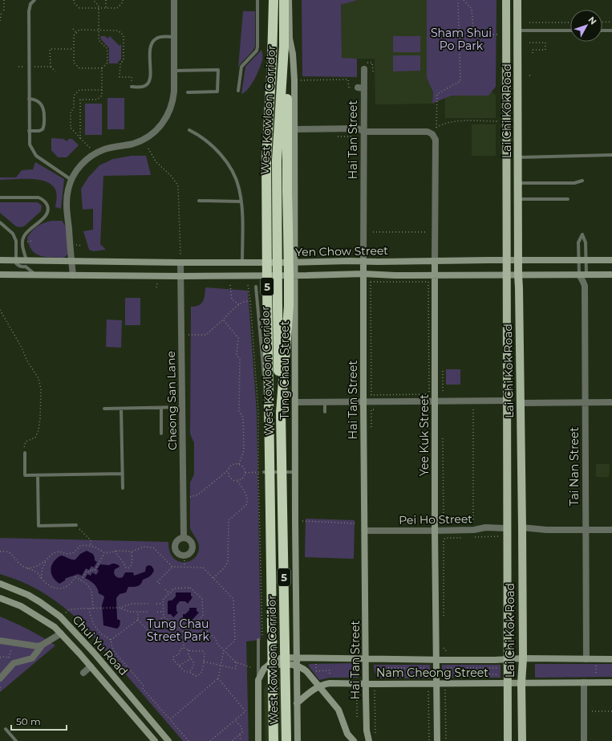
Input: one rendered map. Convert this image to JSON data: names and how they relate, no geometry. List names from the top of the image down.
{
  "streets": {
    "highway": ["West Kowloon Corridor", "5"],
    "main road": [
      "Lai Chi Kok Road",
      "Hai Tan Street",
      "Yen Chow Street",
      "Tung Chau Street",
      "Yee Kuk Street",
      "Chui Yu Road",
      "Nam Cheong Street"
    ],
    "street": ["Cheong San Lane", "Tai Nan Street", "Pei Ho Street"]
  },
  "crossings": [
    ["West Kowloon Corridor", "Tung Chau Street"],
    ["Lai Chi Kok Road", "Yen Chow Street"],
    ["Lai Chi Kok Road", "Pei Ho Street"],
    ["Lai Chi Kok Road", "Nam Cheong Street"],
    ["Hai Tan Street", "Yen Chow Street"],
    ["Hai Tan Street", "Pei Ho Street"],
    ["Hai Tan Street", "Nam Cheong Street"],
    ["Yen Chow Street", "Tung Chau Street"],
    ["Yen Chow Street", "Cheong San Lane"],
    ["Yen Chow Street", "Yee Kuk Street"],
    ["Yen Chow Street", "Tai Nan Street"],
    ["Tung Chau Street", "Nam Cheong Street"],
    ["Yee Kuk Street", "Pei Ho Street"],
    ["Yee Kuk Street", "Nam Cheong Street"],
    ["Tai Nan Street", "Nam Cheong Street"]
  ],
  "parks": ["Sham Shui Po Park", "Tung Chau Street Park"],
  "scale_bar": "50 m",
  "north": "top right"
}
